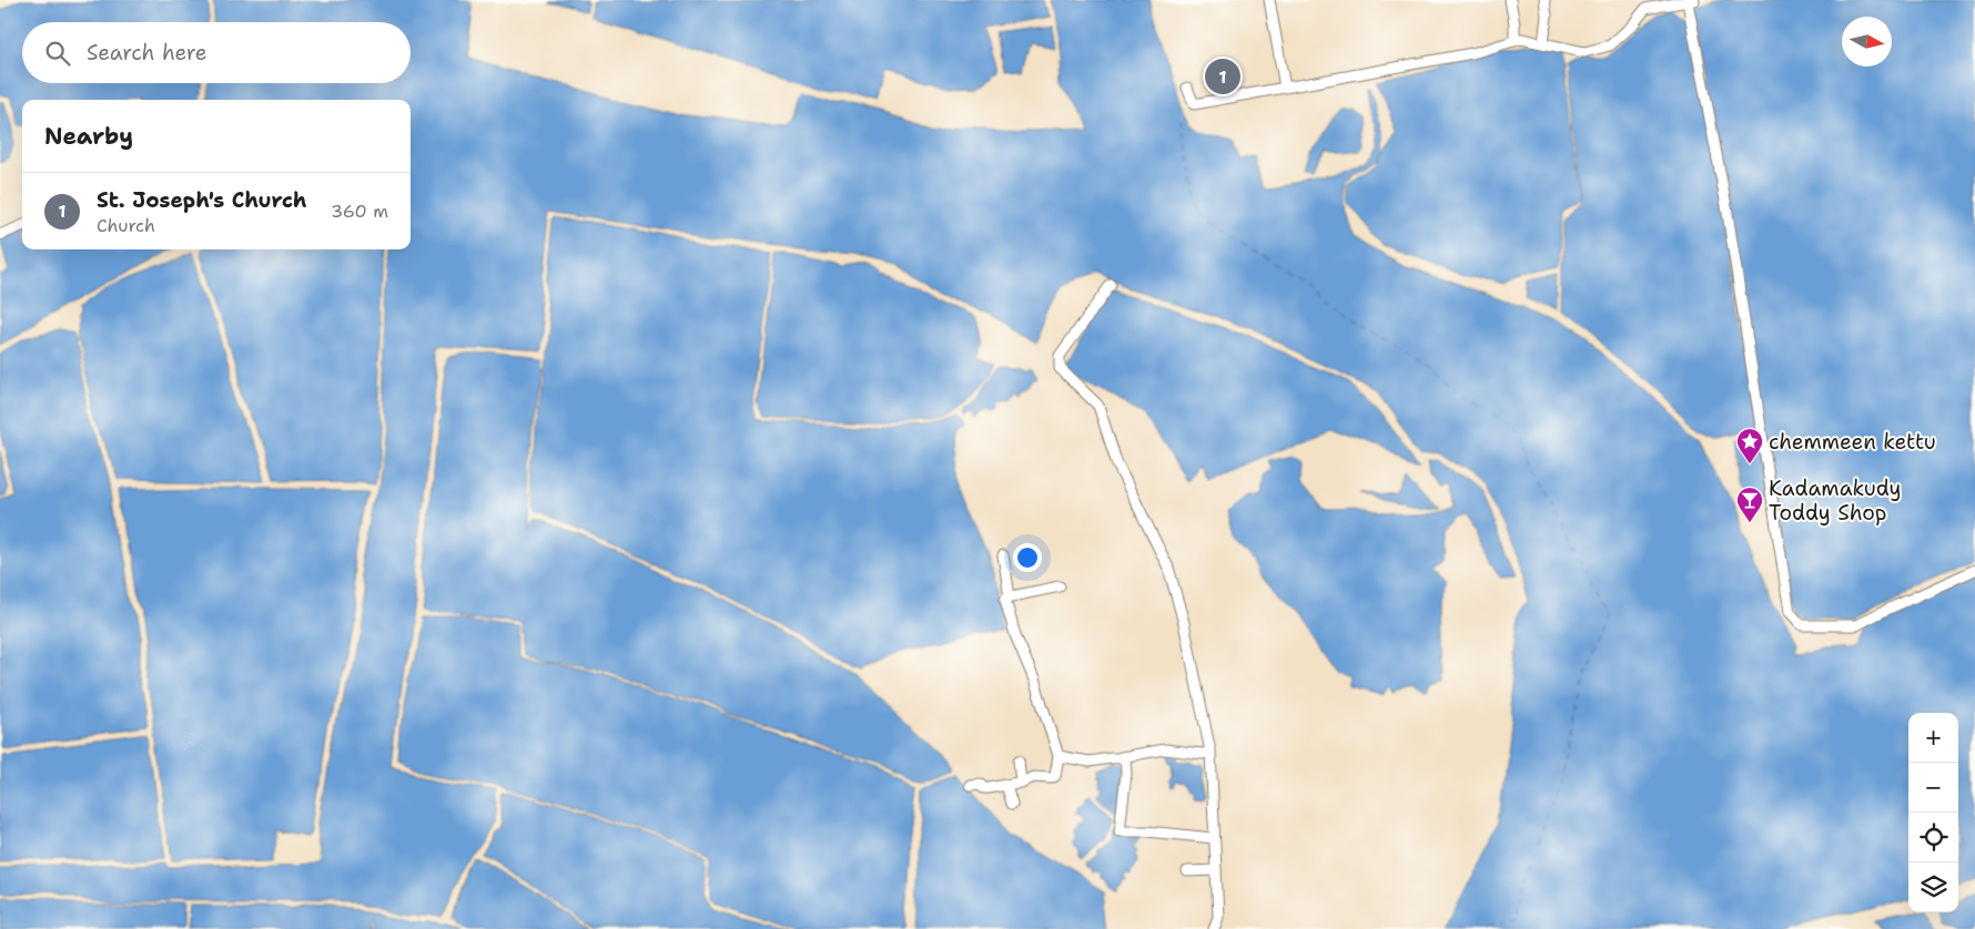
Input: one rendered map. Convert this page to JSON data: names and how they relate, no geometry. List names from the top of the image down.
{
  "places": {
    "place": ["chemmeen kettu"],
    "bar": ["Kadamakudy Toddy Shop"]
  },
  "north": "right",
  "page": {
    "search": "Search here",
    "pins": "1",
    "heading": "Nearby",
    "list": [
      {
        "mark": "1",
        "name": "St. Joseph's Church",
        "note": "Church",
        "value": "360 m"
      }
    ],
    "map_buttons": ["+", "−"]
  }
}
